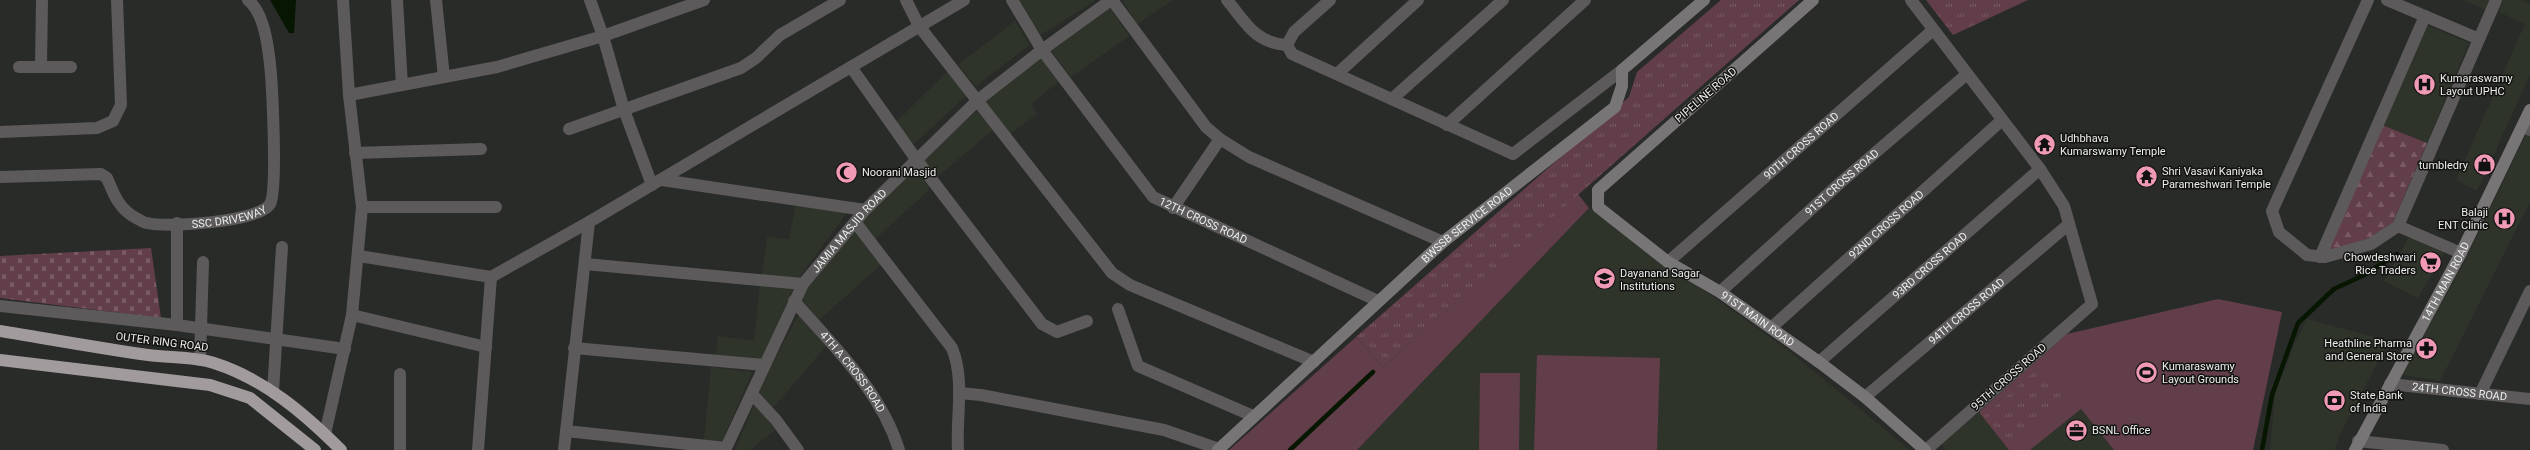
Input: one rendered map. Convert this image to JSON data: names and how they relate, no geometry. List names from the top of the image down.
{
  "streets": {
    "highway": ["OUTER RING ROAD"],
    "street": [
      "PIPELINE ROAD",
      "90TH CROSS ROAD",
      "91ST CROSS ROAD",
      "SSC DRIVEWAY",
      "12TH CROSS ROAD",
      "92ND CROSS ROAD",
      "BWSSB SERVICE ROAD",
      "JAMIA MASJID ROAD",
      "93RD CROSS ROAD",
      "14TH MAIN ROAD",
      "94TH CROSS ROAD",
      "91ST MAIN ROAD",
      "4TH A CROSS ROAD",
      "95TH CROSS ROAD",
      "24TH CROSS ROAD"
    ]
  },
  "crossings": [
    ["PIPELINE ROAD", "91ST MAIN ROAD"],
    ["90TH CROSS ROAD", "91ST MAIN ROAD"],
    ["91ST CROSS ROAD", "91ST MAIN ROAD"],
    ["12TH CROSS ROAD", "BWSSB SERVICE ROAD"],
    ["12TH CROSS ROAD", "JAMIA MASJID ROAD"],
    ["92ND CROSS ROAD", "91ST MAIN ROAD"],
    ["JAMIA MASJID ROAD", "4TH A CROSS ROAD"],
    ["93RD CROSS ROAD", "91ST MAIN ROAD"],
    ["14TH MAIN ROAD", "24TH CROSS ROAD"],
    ["94TH CROSS ROAD", "91ST MAIN ROAD"],
    ["94TH CROSS ROAD", "95TH CROSS ROAD"],
    ["91ST MAIN ROAD", "95TH CROSS ROAD"]
  ],
  "places": {
    "hospital": ["Kumaraswamy Layout UPHC", "Balaji ENT Clinic"],
    "temple": ["Udhbhava Kumarswamy Temple", "Shri Vasavi Kaniyaka Parameshwari Temple"],
    "shop": ["tumbledry"],
    "mosque": ["Noorani Masjid"],
    "supermarket": ["Chowdeshwari Rice Traders"],
    "school or university": ["Dayanand Sagar Institutions"],
    "pharmacy": ["Heathline Pharma and General Store"],
    "sports": ["Kumaraswamy Layout Grounds"],
    "bank": ["State Bank of India"],
    "office": ["BSNL Office"]
  }
}
